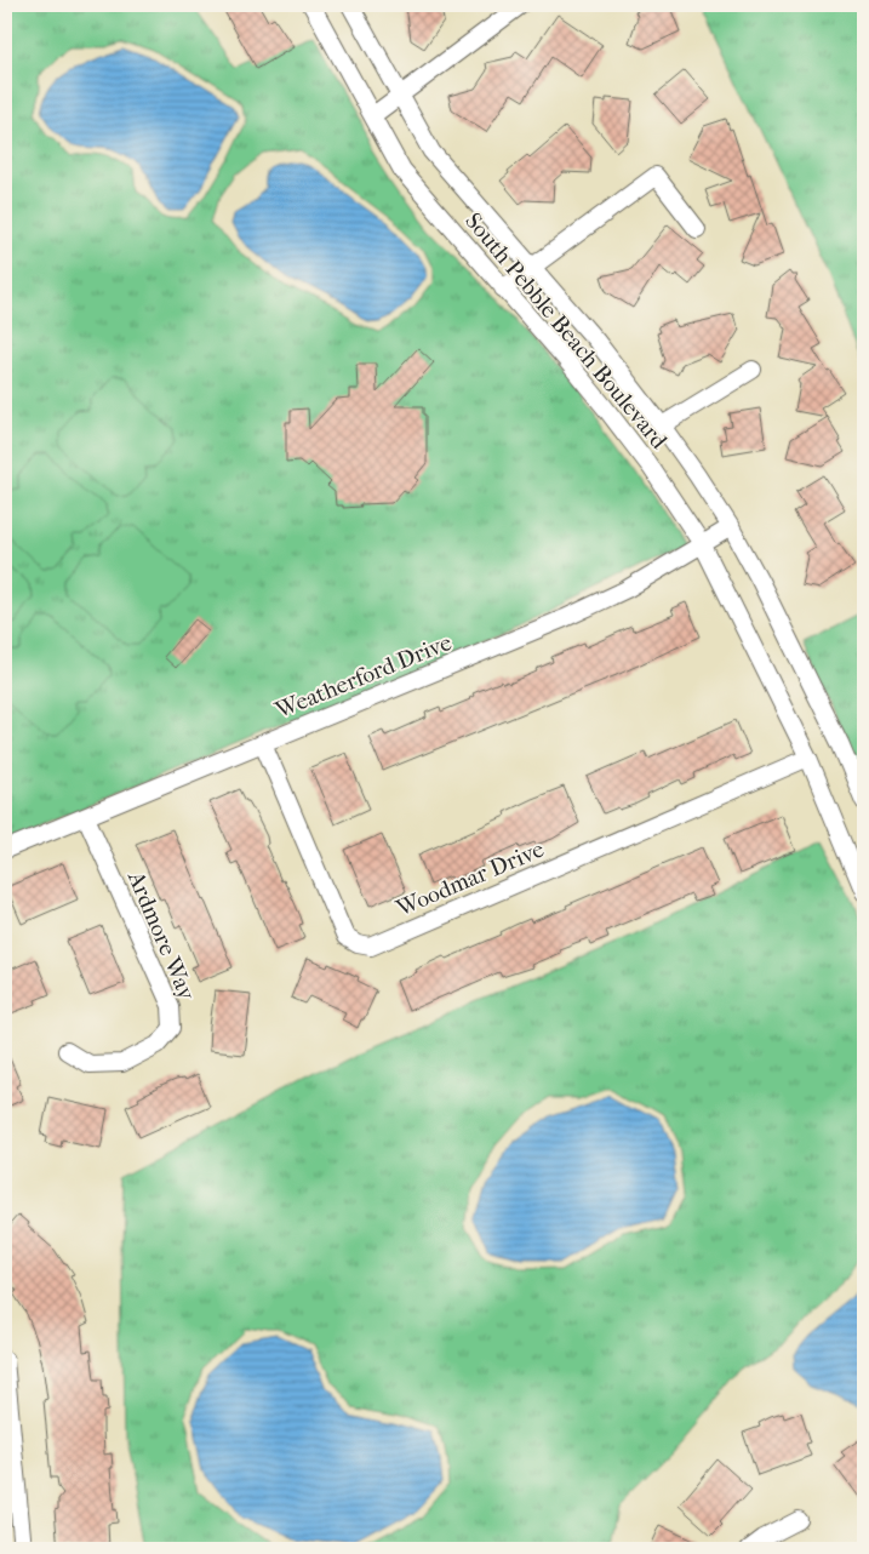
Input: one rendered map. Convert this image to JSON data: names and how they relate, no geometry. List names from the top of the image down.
{
  "streets": {
    "street": [
      "South Pebble Beach Boulevard",
      "Weatherford Drive",
      "Woodmar Drive",
      "Ardmore Way"
    ]
  },
  "crossings": [
    ["South Pebble Beach Boulevard", "Weatherford Drive"],
    ["South Pebble Beach Boulevard", "Woodmar Drive"],
    ["Weatherford Drive", "Woodmar Drive"],
    ["Weatherford Drive", "Ardmore Way"]
  ]
}
